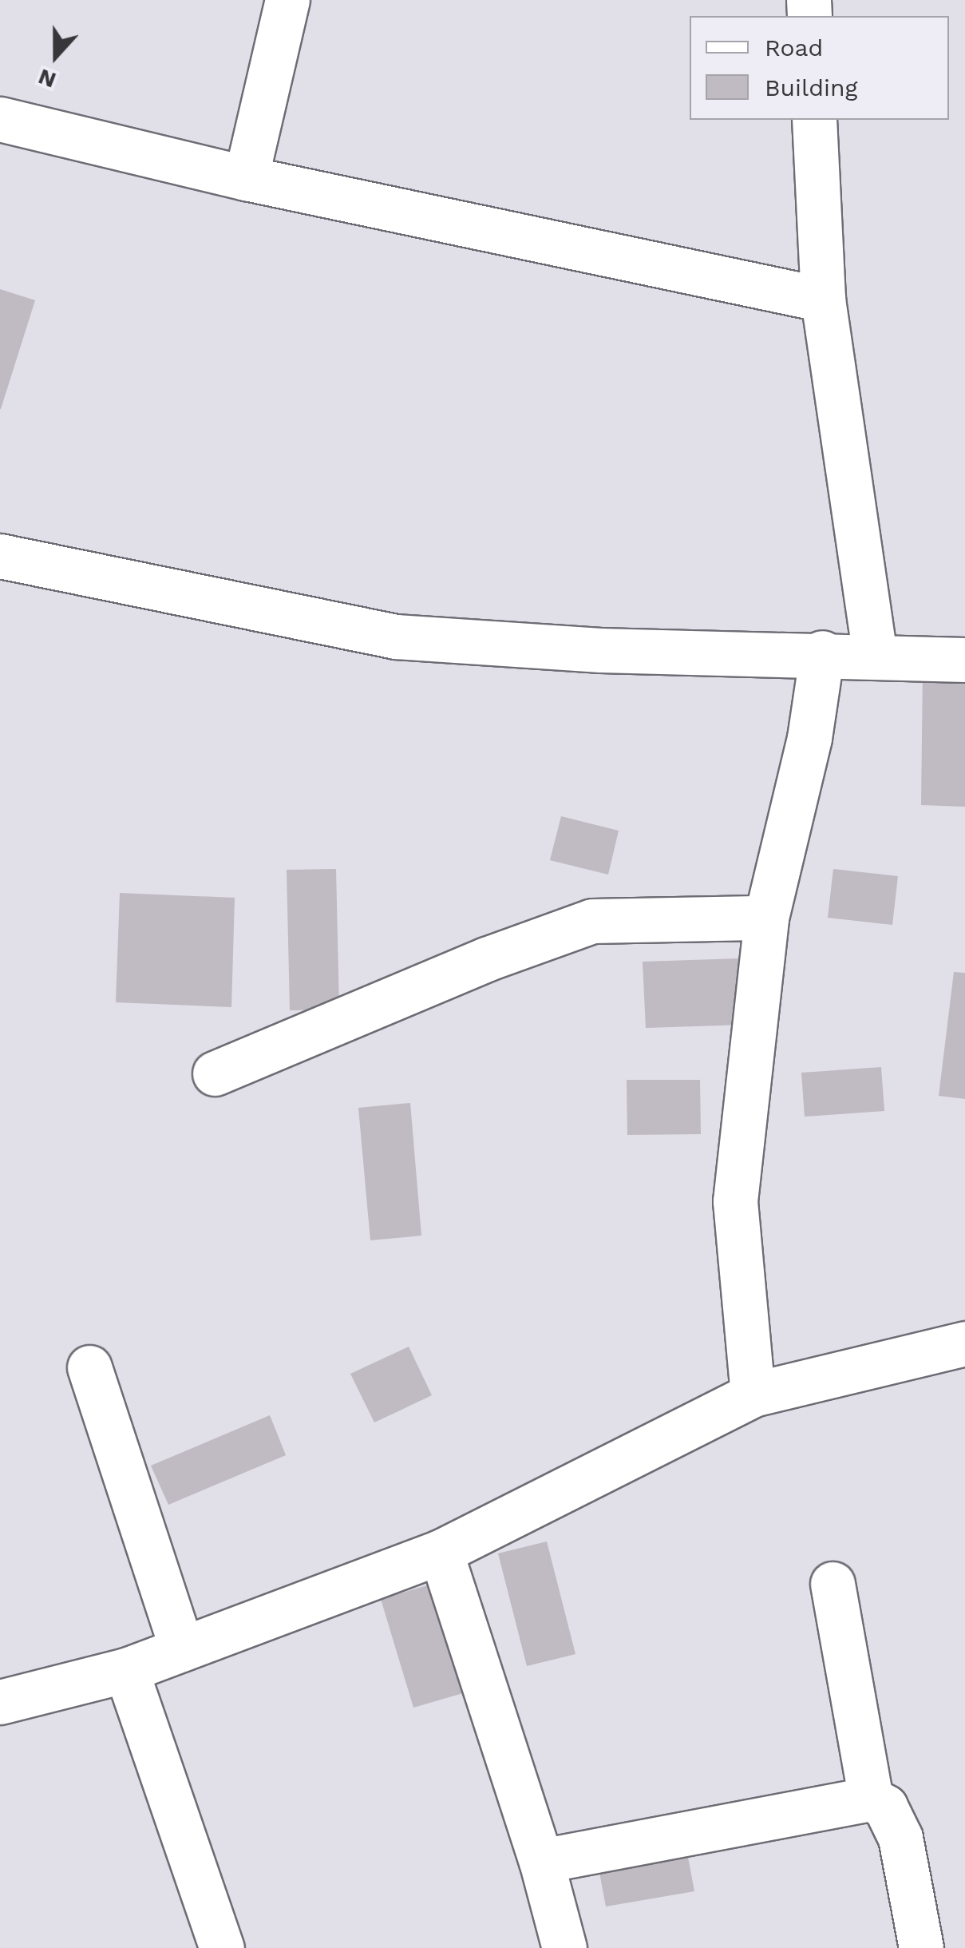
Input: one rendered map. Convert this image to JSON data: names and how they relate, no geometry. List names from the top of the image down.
{
  "legend": ["Road", "Building"],
  "north": "bottom"
}
